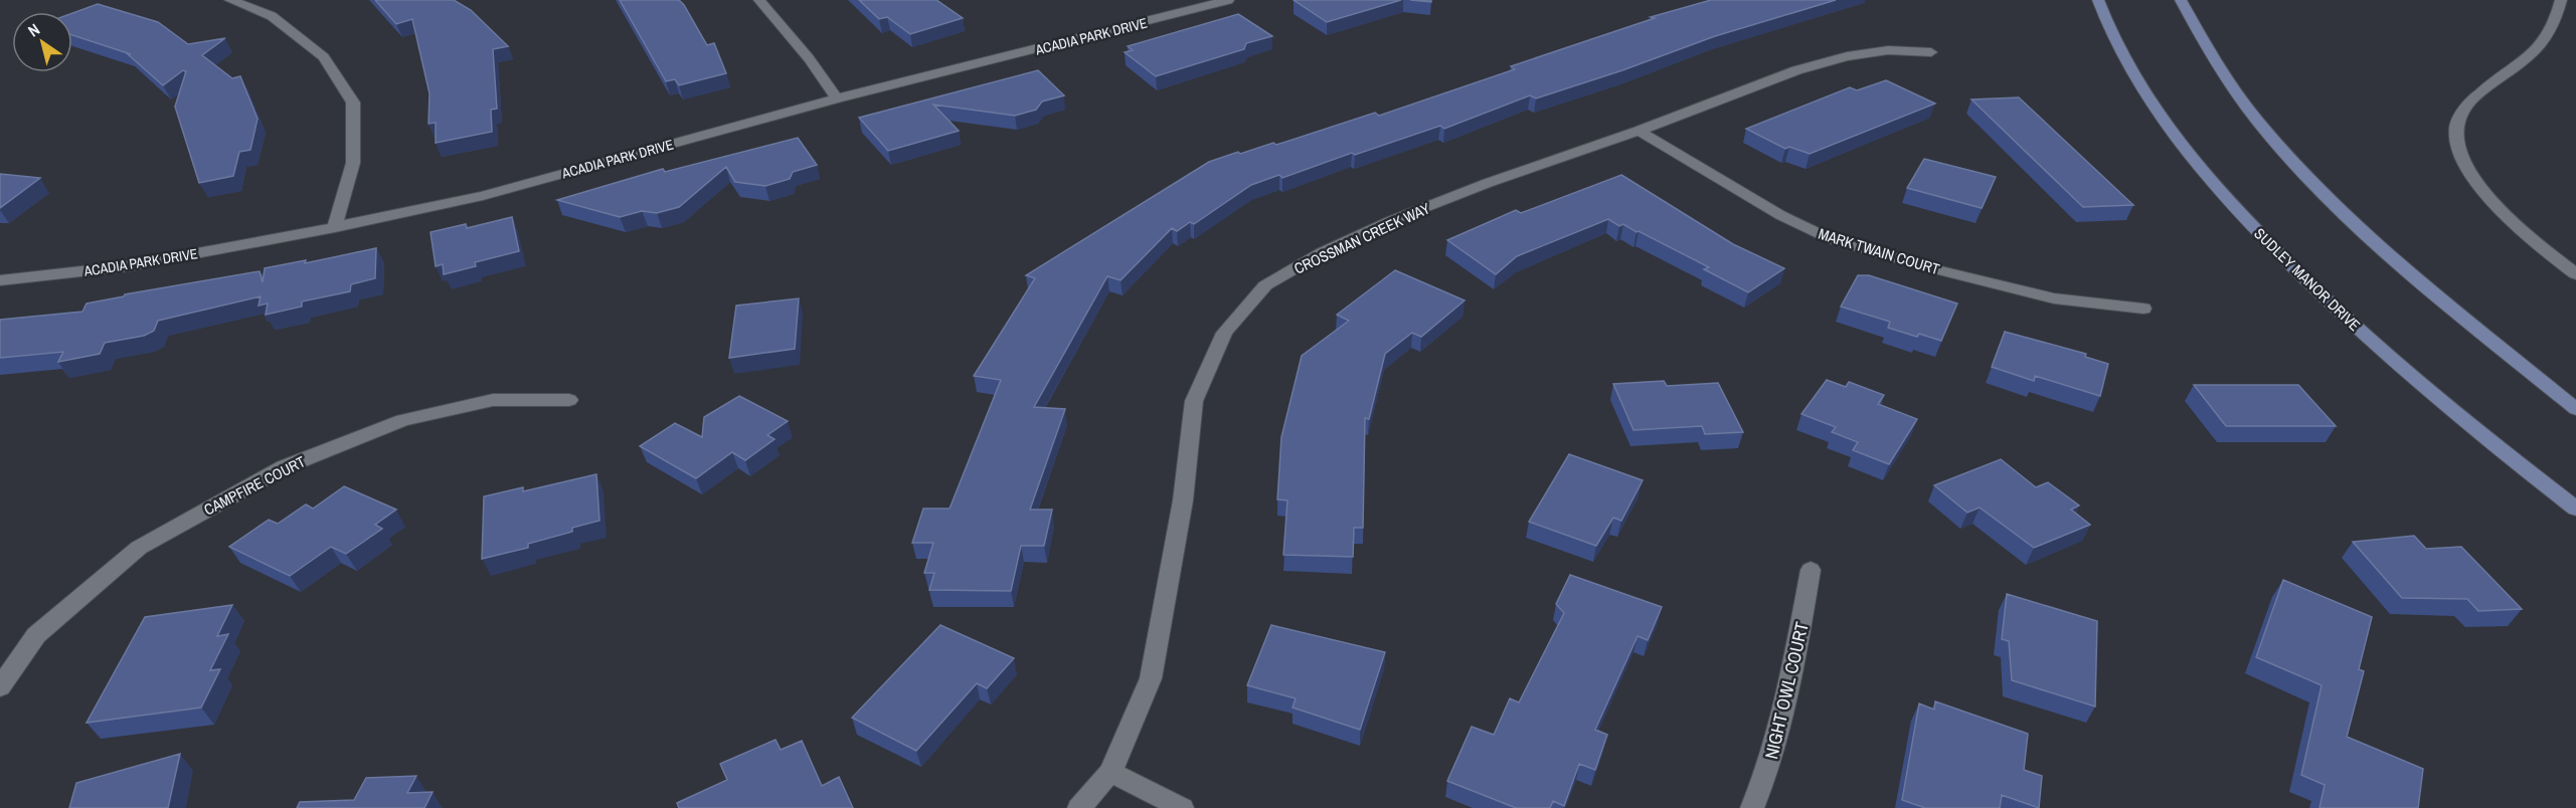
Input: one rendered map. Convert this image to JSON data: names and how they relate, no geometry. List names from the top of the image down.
{
  "streets": {
    "main road": ["SUDLEY MANOR DRIVE"],
    "street": [
      "ACADIA PARK DRIVE",
      "CROSSMAN CREEK WAY",
      "MARK TWAIN COURT",
      "CAMPFIRE COURT",
      "NIGHT OWL COURT"
    ]
  },
  "crossings": [
    ["CROSSMAN CREEK WAY", "MARK TWAIN COURT"]
  ],
  "north": "top left"
}
